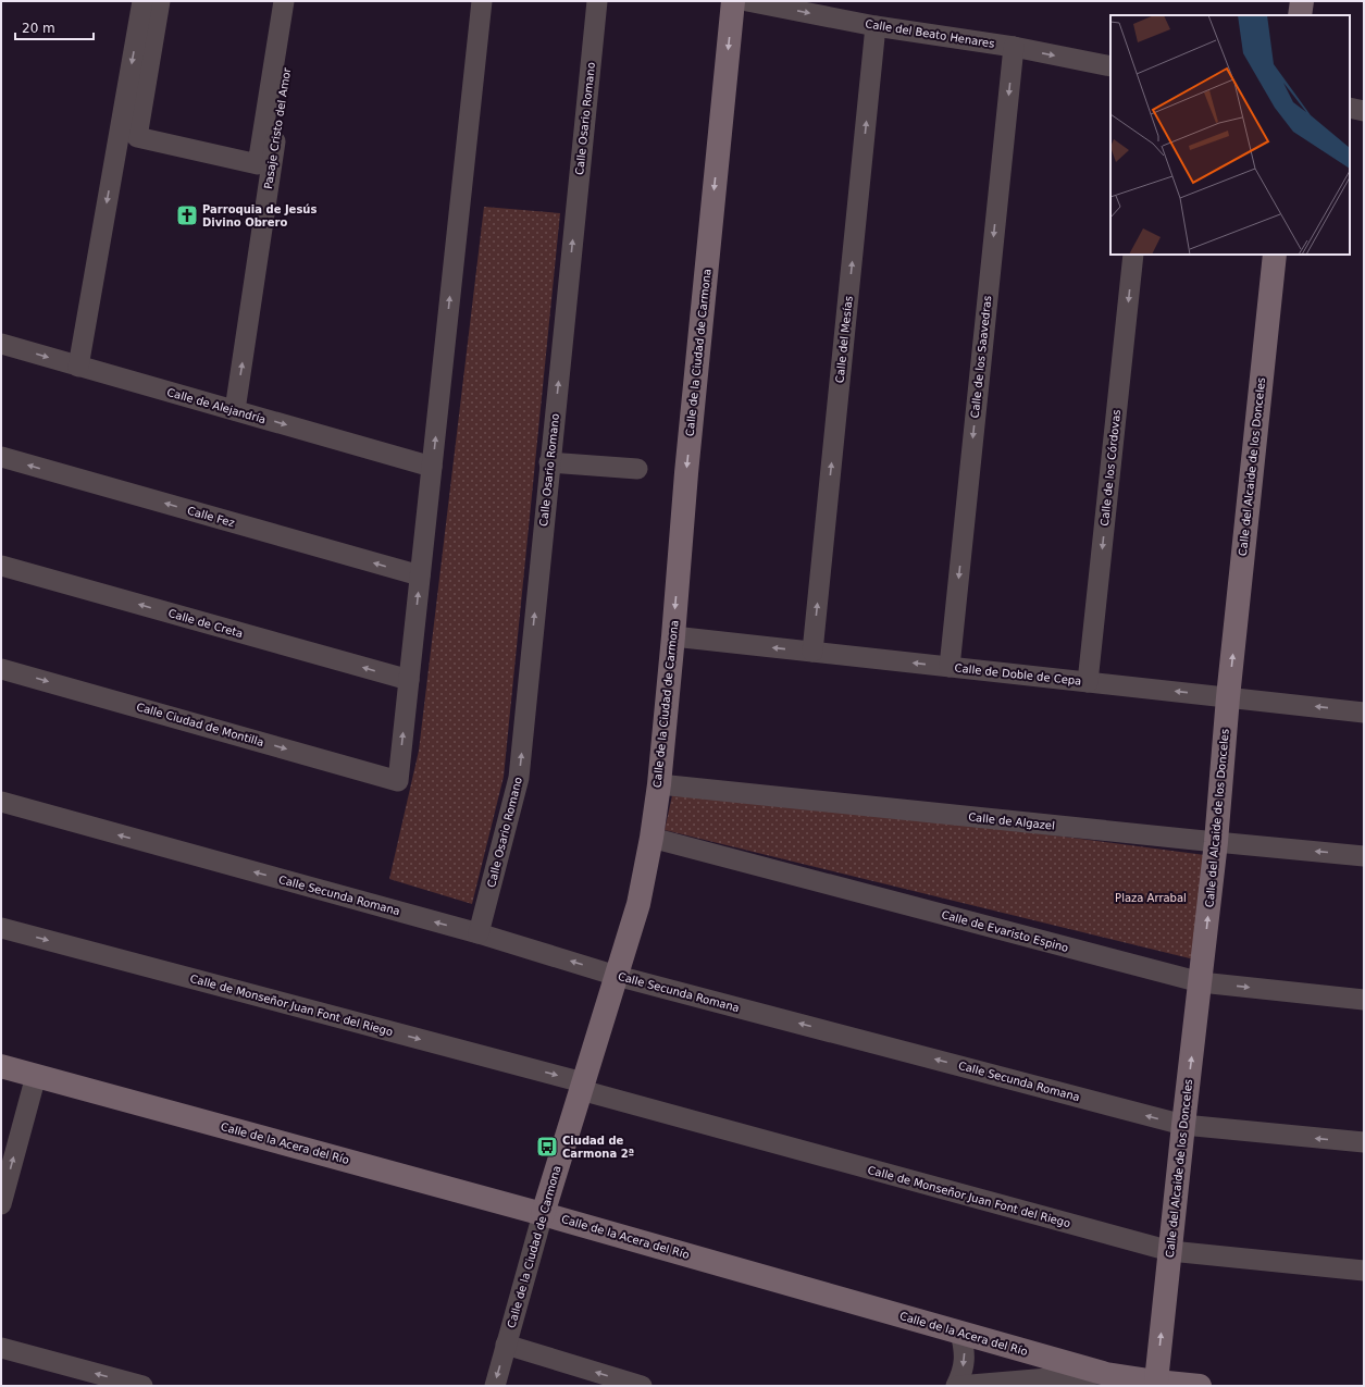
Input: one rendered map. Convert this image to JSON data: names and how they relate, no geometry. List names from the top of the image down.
{
  "streets": {
    "street": [
      "Calle del Beato Henares",
      "Calle Osario Romano",
      "Pasaje Cristo del Amor",
      "Calle del Mesías",
      "Calle de la Ciudad de Carmona",
      "Calle de los Saavedras",
      "Calle de Alejandría",
      "Calle del Alcaide de los Donceles",
      "Calle de los Córdovas",
      "Calle Fez",
      "Calle de Creta",
      "Calle de Doble de Cepa",
      "Calle Ciudad de Montilla",
      "Calle de Algazel",
      "Calle Secunda Romana",
      "Calle de Evaristo Espino",
      "Calle de Monseñor Juan Font del Riego",
      "Calle de la Acera del Río"
    ]
  },
  "crossings": [
    ["Calle del Beato Henares", "Calle del Mesías"],
    ["Calle del Beato Henares", "Calle de los Saavedras"],
    ["Calle Osario Romano", "Calle Secunda Romana"],
    ["Pasaje Cristo del Amor", "Calle de Alejandría"],
    ["Calle del Mesías", "Calle de Doble de Cepa"],
    ["Calle de la Ciudad de Carmona", "Calle de Doble de Cepa"],
    ["Calle de la Ciudad de Carmona", "Calle de Algazel"],
    ["Calle de la Ciudad de Carmona", "Calle Secunda Romana"],
    ["Calle de la Ciudad de Carmona", "Calle de Evaristo Espino"],
    ["Calle de la Ciudad de Carmona", "Calle de Monseñor Juan Font del Riego"],
    ["Calle de la Ciudad de Carmona", "Calle de la Acera del Río"],
    ["Calle de los Saavedras", "Calle de Doble de Cepa"],
    ["Calle del Alcaide de los Donceles", "Calle de Doble de Cepa"],
    ["Calle del Alcaide de los Donceles", "Calle de Algazel"],
    ["Calle del Alcaide de los Donceles", "Calle Secunda Romana"],
    ["Calle del Alcaide de los Donceles", "Calle de Evaristo Espino"],
    ["Calle del Alcaide de los Donceles", "Calle de Monseñor Juan Font del Riego"],
    ["Calle del Alcaide de los Donceles", "Calle de la Acera del Río"],
    ["Calle de los Córdovas", "Calle de Doble de Cepa"],
    ["Calle de Creta", "Calle Ciudad de Montilla"]
  ],
  "one_way": [
    "Calle del Beato Henares",
    "Calle del Mesías",
    "Calle de la Ciudad de Carmona",
    "Calle de los Saavedras",
    "Calle de Alejandría",
    "Calle del Alcaide de los Donceles",
    "Calle de los Córdovas",
    "Calle Fez",
    "Calle de Creta",
    "Calle de Doble de Cepa",
    "Calle Secunda Romana",
    "Calle de Monseñor Juan Font del Riego"
  ],
  "parks": ["Plaza Arrabal"],
  "places": {
    "church": ["Parroquia de Jesús Divino Obrero"],
    "bus stop": ["Ciudad de Carmona 2ª"]
  },
  "scale_bar": "20 m"
}
